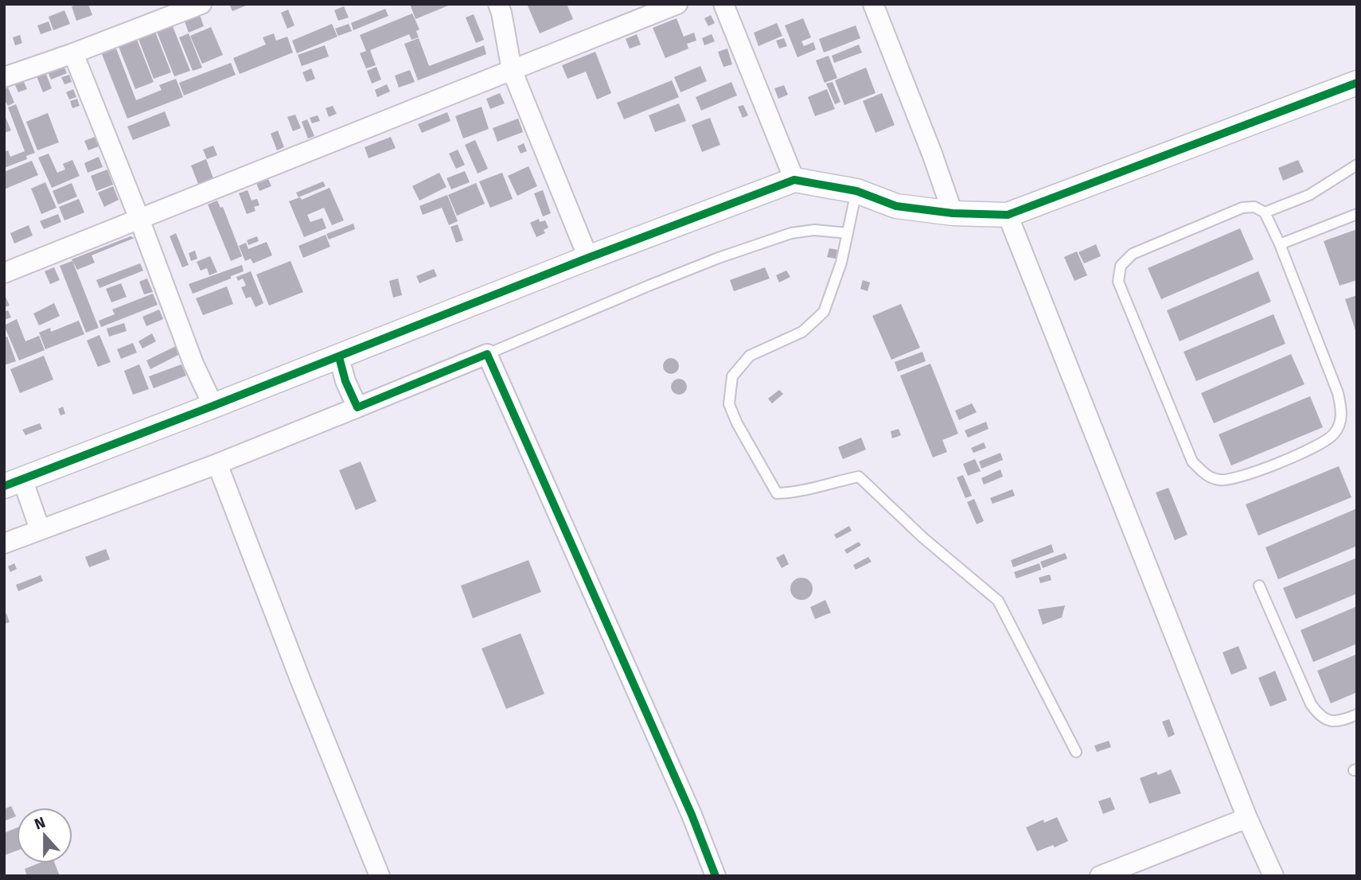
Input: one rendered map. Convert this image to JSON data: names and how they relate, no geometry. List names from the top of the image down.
{
  "north": "top"
}
